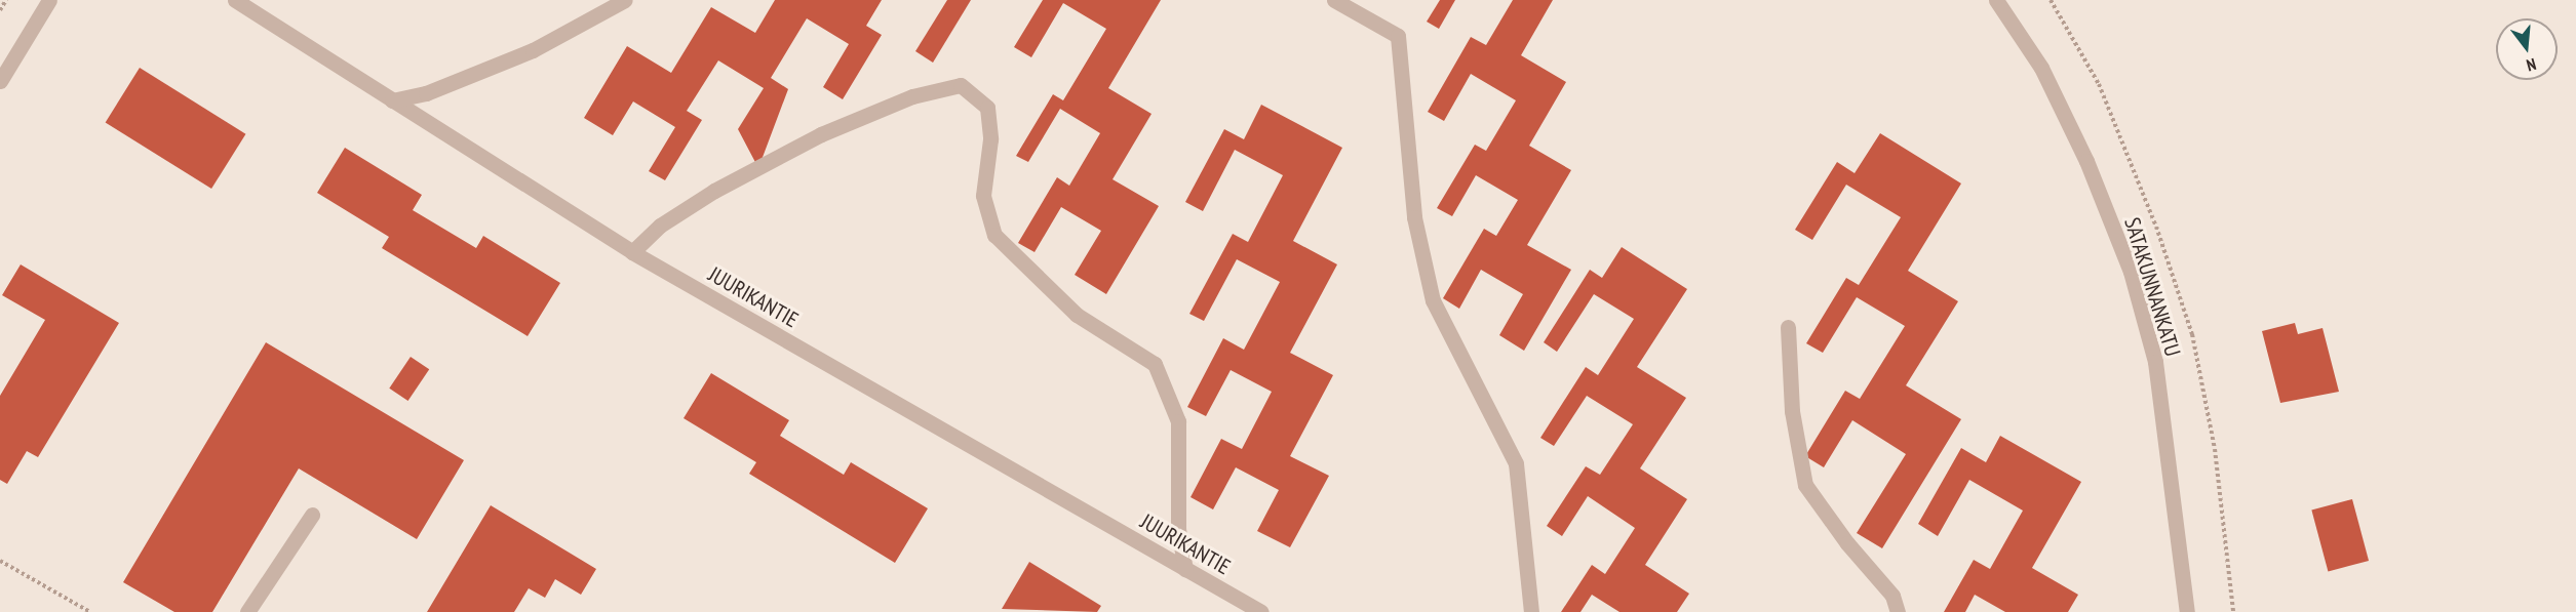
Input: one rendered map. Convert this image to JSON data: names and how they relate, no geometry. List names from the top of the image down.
{
  "streets": {
    "street": ["SATAKUNNANKATU", "JUURIKANTIE"]
  },
  "north": "bottom"
}
